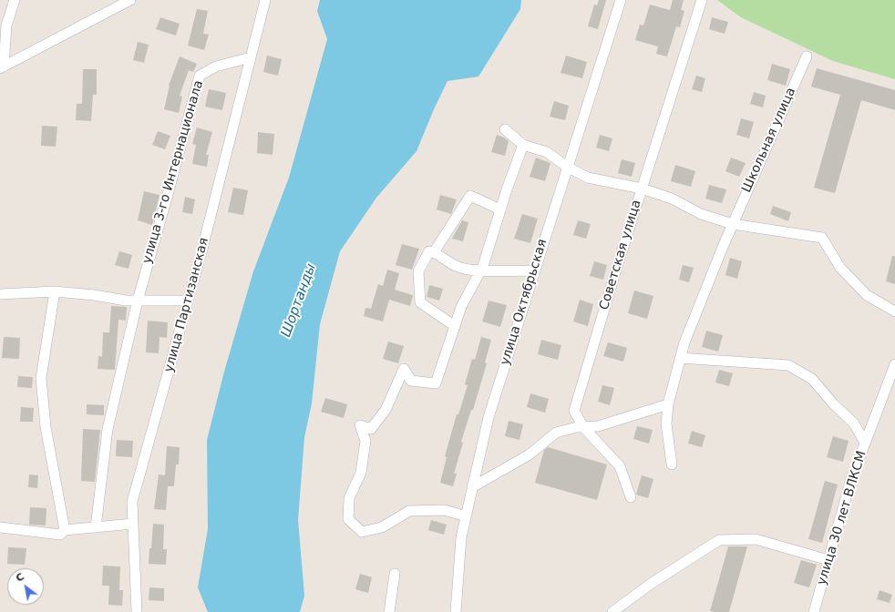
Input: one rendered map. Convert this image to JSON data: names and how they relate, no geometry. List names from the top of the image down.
{
  "streets": {
    "street": [
      "Школьная улица",
      "улица 3-го Интернационала",
      "Советская улица",
      "улица Октябрьская",
      "улица Партизанская",
      "улица 30 лет ВЛКСМ"
    ]
  },
  "crossings": [
    ["улица 3-го Интернационала", "улица Партизанская"]
  ],
  "water": ["Шортанды"],
  "north": "top left"
}
